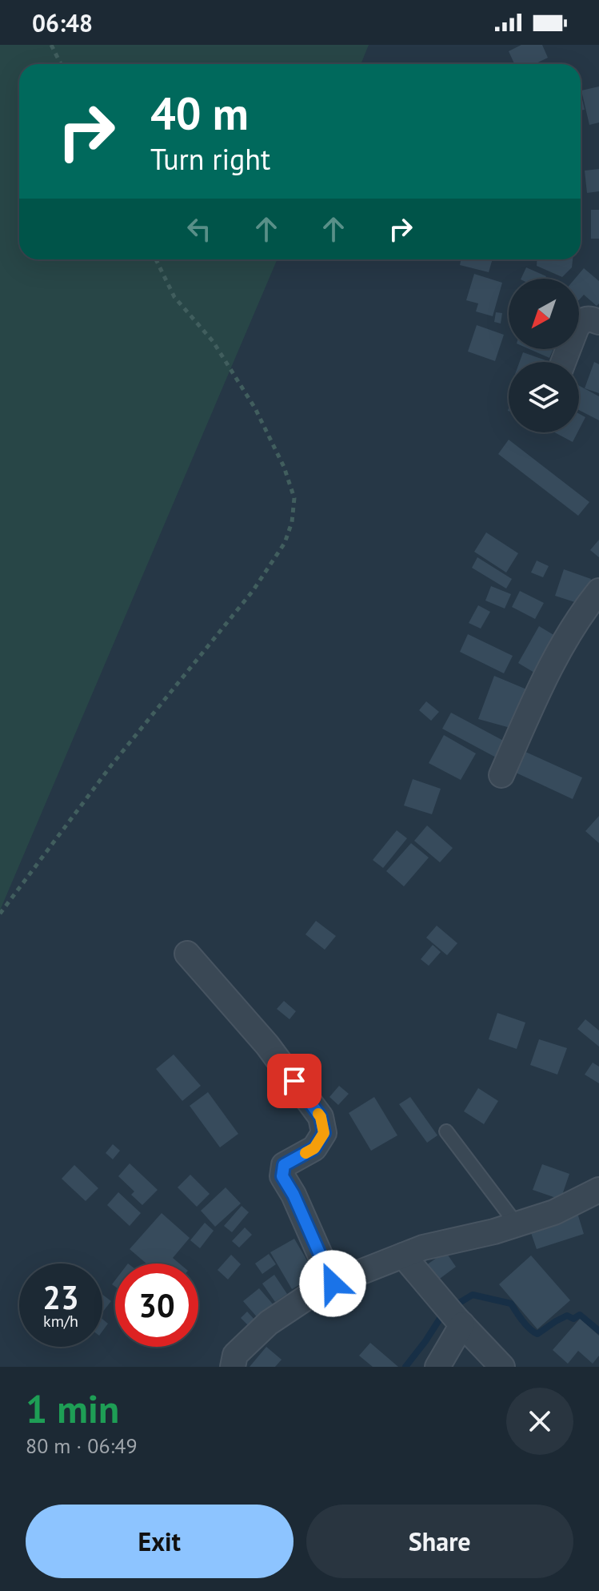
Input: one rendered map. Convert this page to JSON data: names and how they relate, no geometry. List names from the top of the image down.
{
  "north": "bottom left",
  "page": {
    "status": "06:48",
    "turn": ["40 m", "Turn right"],
    "speed": "23 km/h",
    "limit": "30",
    "heading": ["1 min", "80 m · 06:49"],
    "buttons": ["Exit", "Share"]
  }
}
